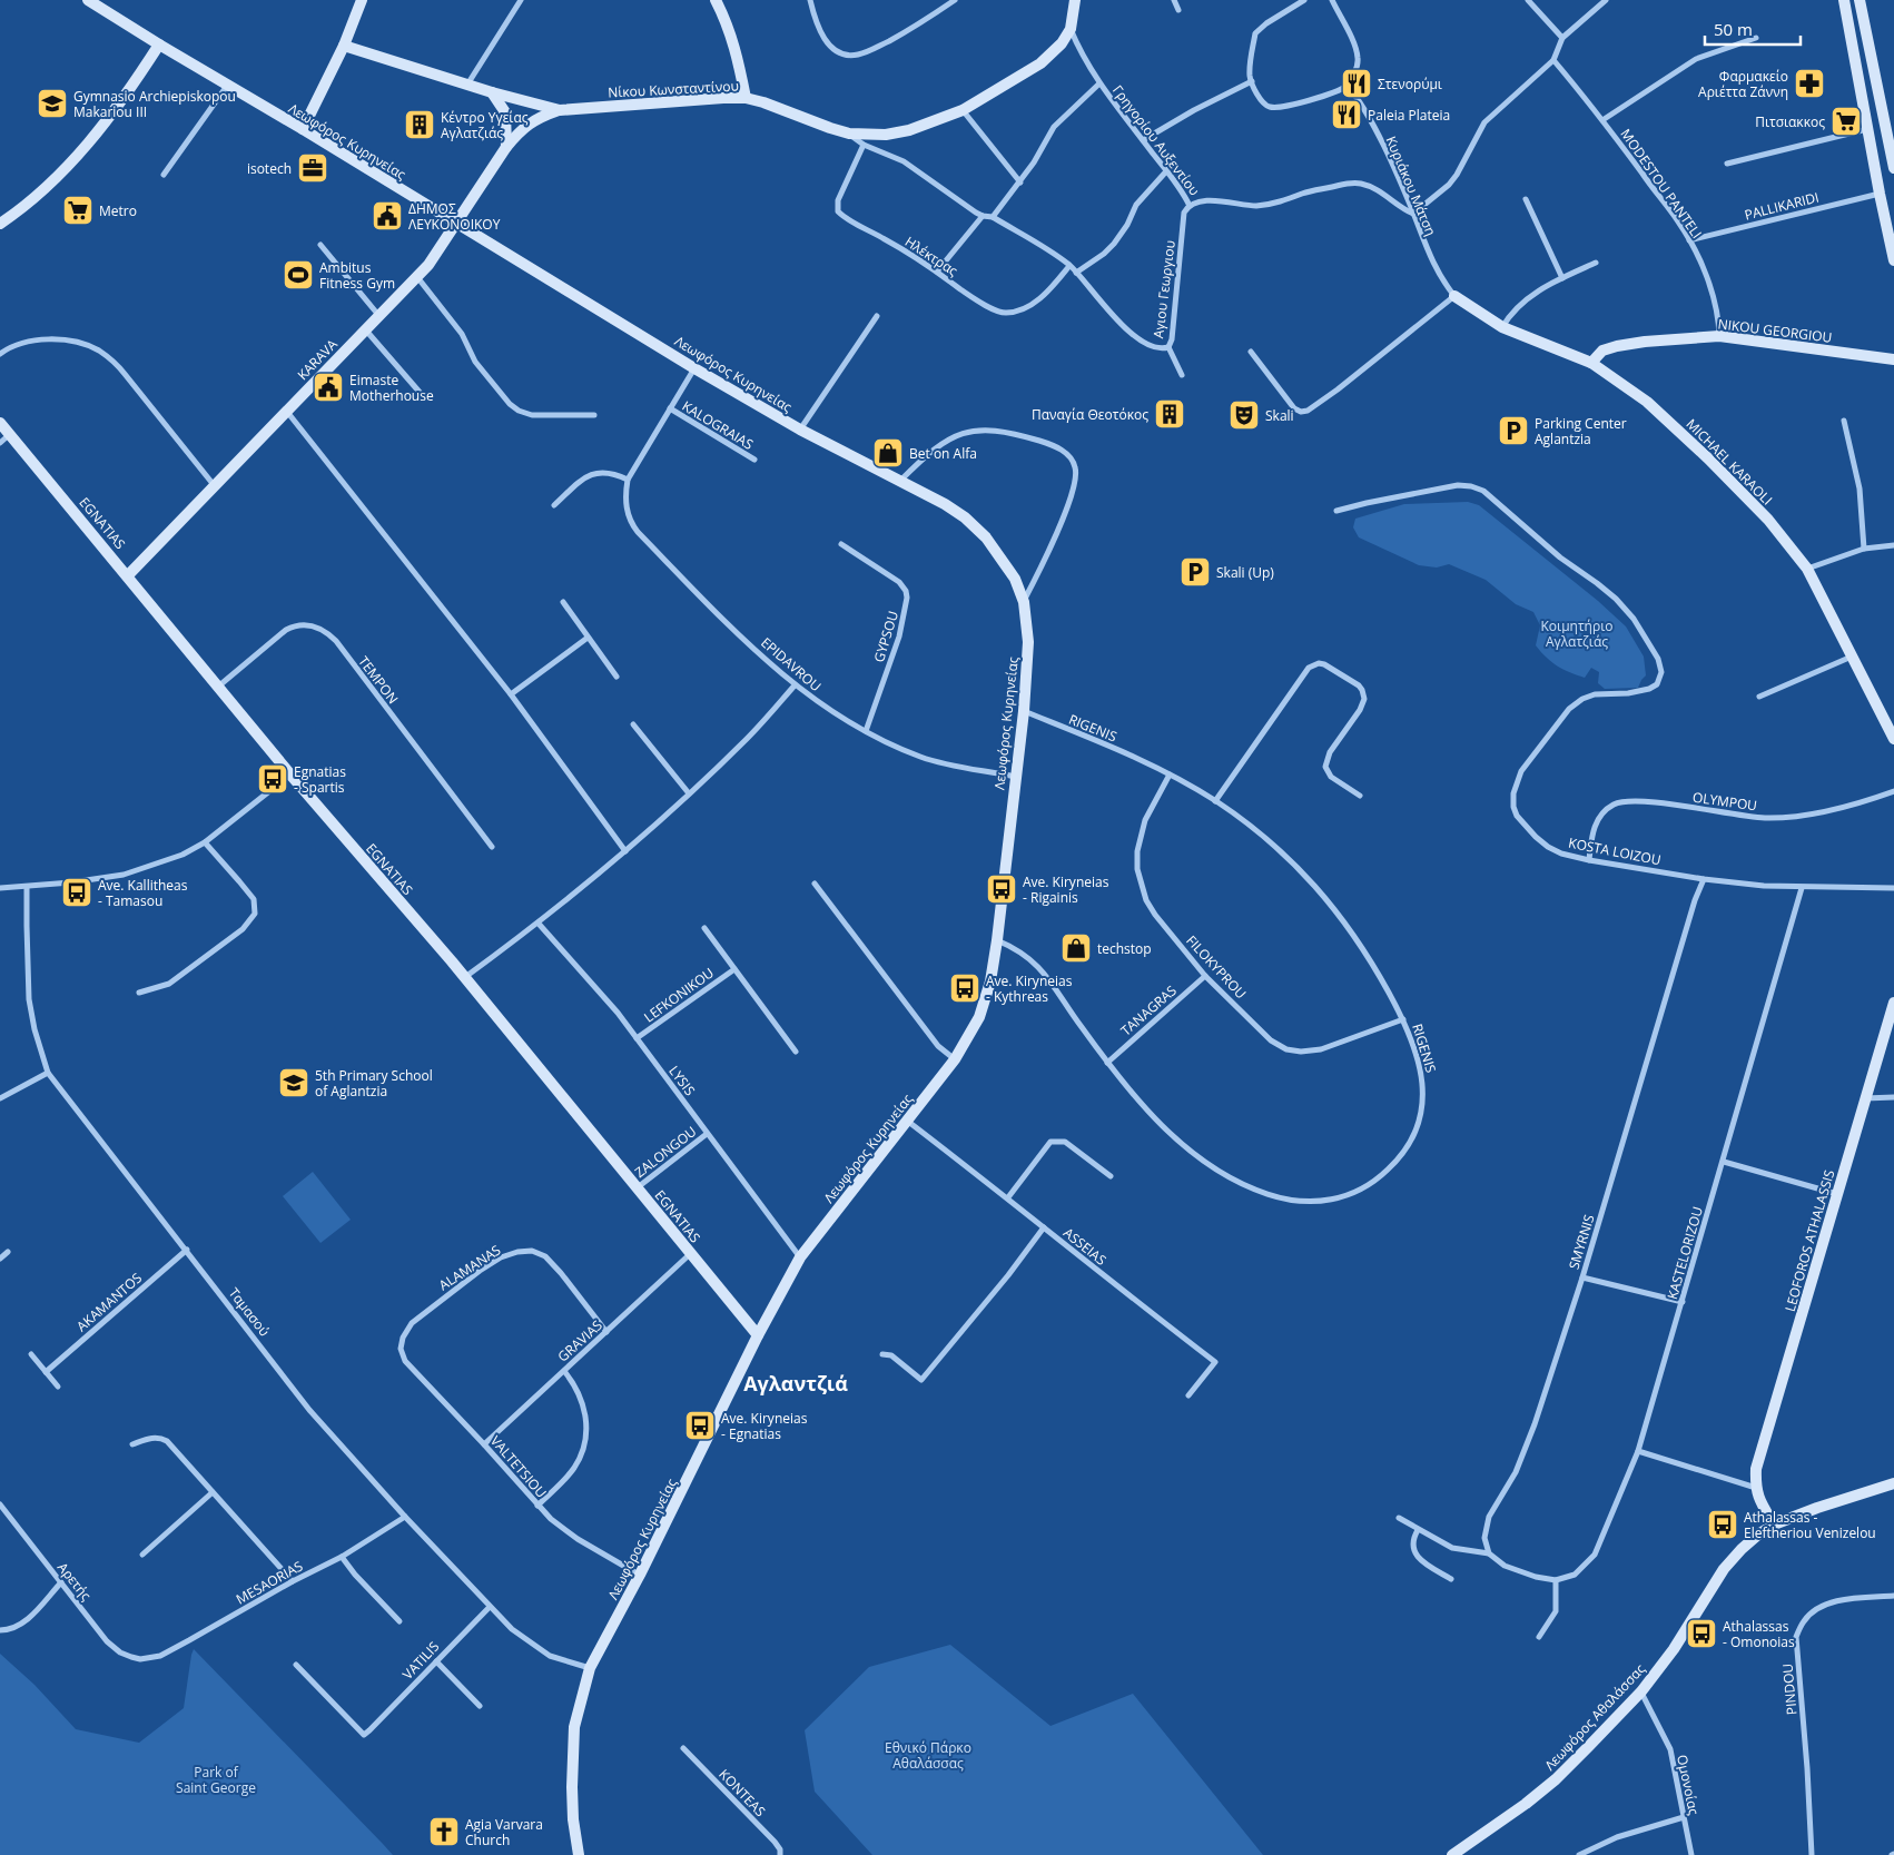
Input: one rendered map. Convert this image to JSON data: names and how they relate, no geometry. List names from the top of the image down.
{
  "streets": {
    "street": [
      "Νίκου Κωνσταντίνου",
      "Γρηγορίου Αυξεντίου",
      "Λεωφόρος Κυρηνείας",
      "MODESTOU PANTELI",
      "Κυριάκου Μάτση",
      "PALLIKARIDI",
      "Ηλέκτρας",
      "Αγιου Γεωργιου",
      "NIKOU GEORGIOU",
      "KARAVA",
      "KALOGRAIAS",
      "MICHAEL KARAOLI",
      "EGNATIAS",
      "GYPSOU",
      "EPIDAVROU",
      "TEMPON",
      "RIGENIS",
      "OLYMPOU",
      "KOSTA LOIZOU",
      "FILOKYPROU",
      "LEFKONIKOU",
      "TANAGRAS",
      "LYSIS",
      "ZALONGOU",
      "LEOFOROS ATHALASSIS",
      "SMYRNIS",
      "ASSEIAS",
      "KASTELORIZOU",
      "ALAMANAS",
      "AKAMANTOS",
      "Ταμασού",
      "GRAVIAS",
      "VALTETSIOU",
      "Αρετής",
      "MESAORIAS",
      "VATILIS",
      "PINDOU",
      "Λεωφόρος Αθαλάσσας",
      "Ομονοίας",
      "KONTEAS"
    ]
  },
  "crossings": [
    ["Νίκου Κωνσταντίνου", "Ηλέκτρας"],
    ["Νίκου Κωνσταντίνου", "KARAVA"],
    ["Γρηγορίου Αυξεντίου", "Κυριάκου Μάτση"],
    ["Γρηγορίου Αυξεντίου", "Αγιου Γεωργιου"],
    ["Λεωφόρος Κυρηνείας", "KARAVA"],
    ["Λεωφόρος Κυρηνείας", "EGNATIAS"],
    ["Λεωφόρος Κυρηνείας", "EPIDAVROU"],
    ["Λεωφόρος Κυρηνείας", "RIGENIS"],
    ["Λεωφόρος Κυρηνείας", "LYSIS"],
    ["Λεωφόρος Κυρηνείας", "ASSEIAS"],
    ["Λεωφόρος Κυρηνείας", "Ταμασού"],
    ["Λεωφόρος Κυρηνείας", "VALTETSIOU"],
    ["MODESTOU PANTELI", "PALLIKARIDI"],
    ["MODESTOU PANTELI", "NIKOU GEORGIOU"],
    ["Κυριάκου Μάτση", "MICHAEL KARAOLI"],
    ["NIKOU GEORGIOU", "MICHAEL KARAOLI"],
    ["KARAVA", "EGNATIAS"],
    ["EGNATIAS", "TEMPON"],
    ["EGNATIAS", "ZALONGOU"],
    ["EGNATIAS", "GRAVIAS"],
    ["GYPSOU", "EPIDAVROU"],
    ["RIGENIS", "FILOKYPROU"],
    ["RIGENIS", "TANAGRAS"],
    ["OLYMPOU", "KOSTA LOIZOU"],
    ["KOSTA LOIZOU", "SMYRNIS"],
    ["KOSTA LOIZOU", "KASTELORIZOU"],
    ["FILOKYPROU", "TANAGRAS"],
    ["LEFKONIKOU", "LYSIS"],
    ["LYSIS", "ZALONGOU"],
    ["ALAMANAS", "GRAVIAS"],
    ["ALAMANAS", "VALTETSIOU"],
    ["AKAMANTOS", "Ταμασού"],
    ["Ταμασού", "MESAORIAS"],
    ["Ταμασού", "VATILIS"],
    ["GRAVIAS", "VALTETSIOU"],
    ["Αρετής", "MESAORIAS"],
    ["Λεωφόρος Αθαλάσσας", "Ομονοίας"]
  ],
  "districts": ["Αγλαντζιά"],
  "parks": ["Κοιμητήριο Αγλατζιάς", "Εθνικό Πάρκο Αθαλάσσας", "Park of Saint George"],
  "places": {
    "restaurant": ["Στενορύμι", "Paleia Plateia"],
    "pharmacy": ["Φαρμακείο Αριέττα Ζάννη"],
    "school or university": ["Gymnasio Archiepiskopou Makariou III", "5th Primary School of Aglantzia"],
    "supermarket": ["Πιτσιακκος", "Metro"],
    "building": ["Κέντρο Υγείας Αγλατζιάς", "Παναγία Θεοτόκος"],
    "office": ["isotech"],
    "public building": ["ΔΗΜΟΣ ΛΕΥΚΟΝΟΙΚΟΥ", "Eimaste Motherhouse"],
    "sports": ["Ambitus Fitness Gym"],
    "theatre": ["Skali"],
    "parking": ["Parking Center Aglantzia", "Skali (Up)"],
    "shop": ["Bet on Alfa", "techstop"],
    "bus stop": [
      "Egnatias - Spartis",
      "Ave. Kiryneias - Rigainis",
      "Ave. Kallitheas - Tamasou",
      "Ave. Kiryneias - Kythreas",
      "Ave. Kiryneias - Egnatias",
      "Athalassas - Eleftheriou Venizelou",
      "Athalassas - Omonoias"
    ],
    "church": ["Agia Varvara Church"]
  },
  "scale_bar": "50 m"
}
